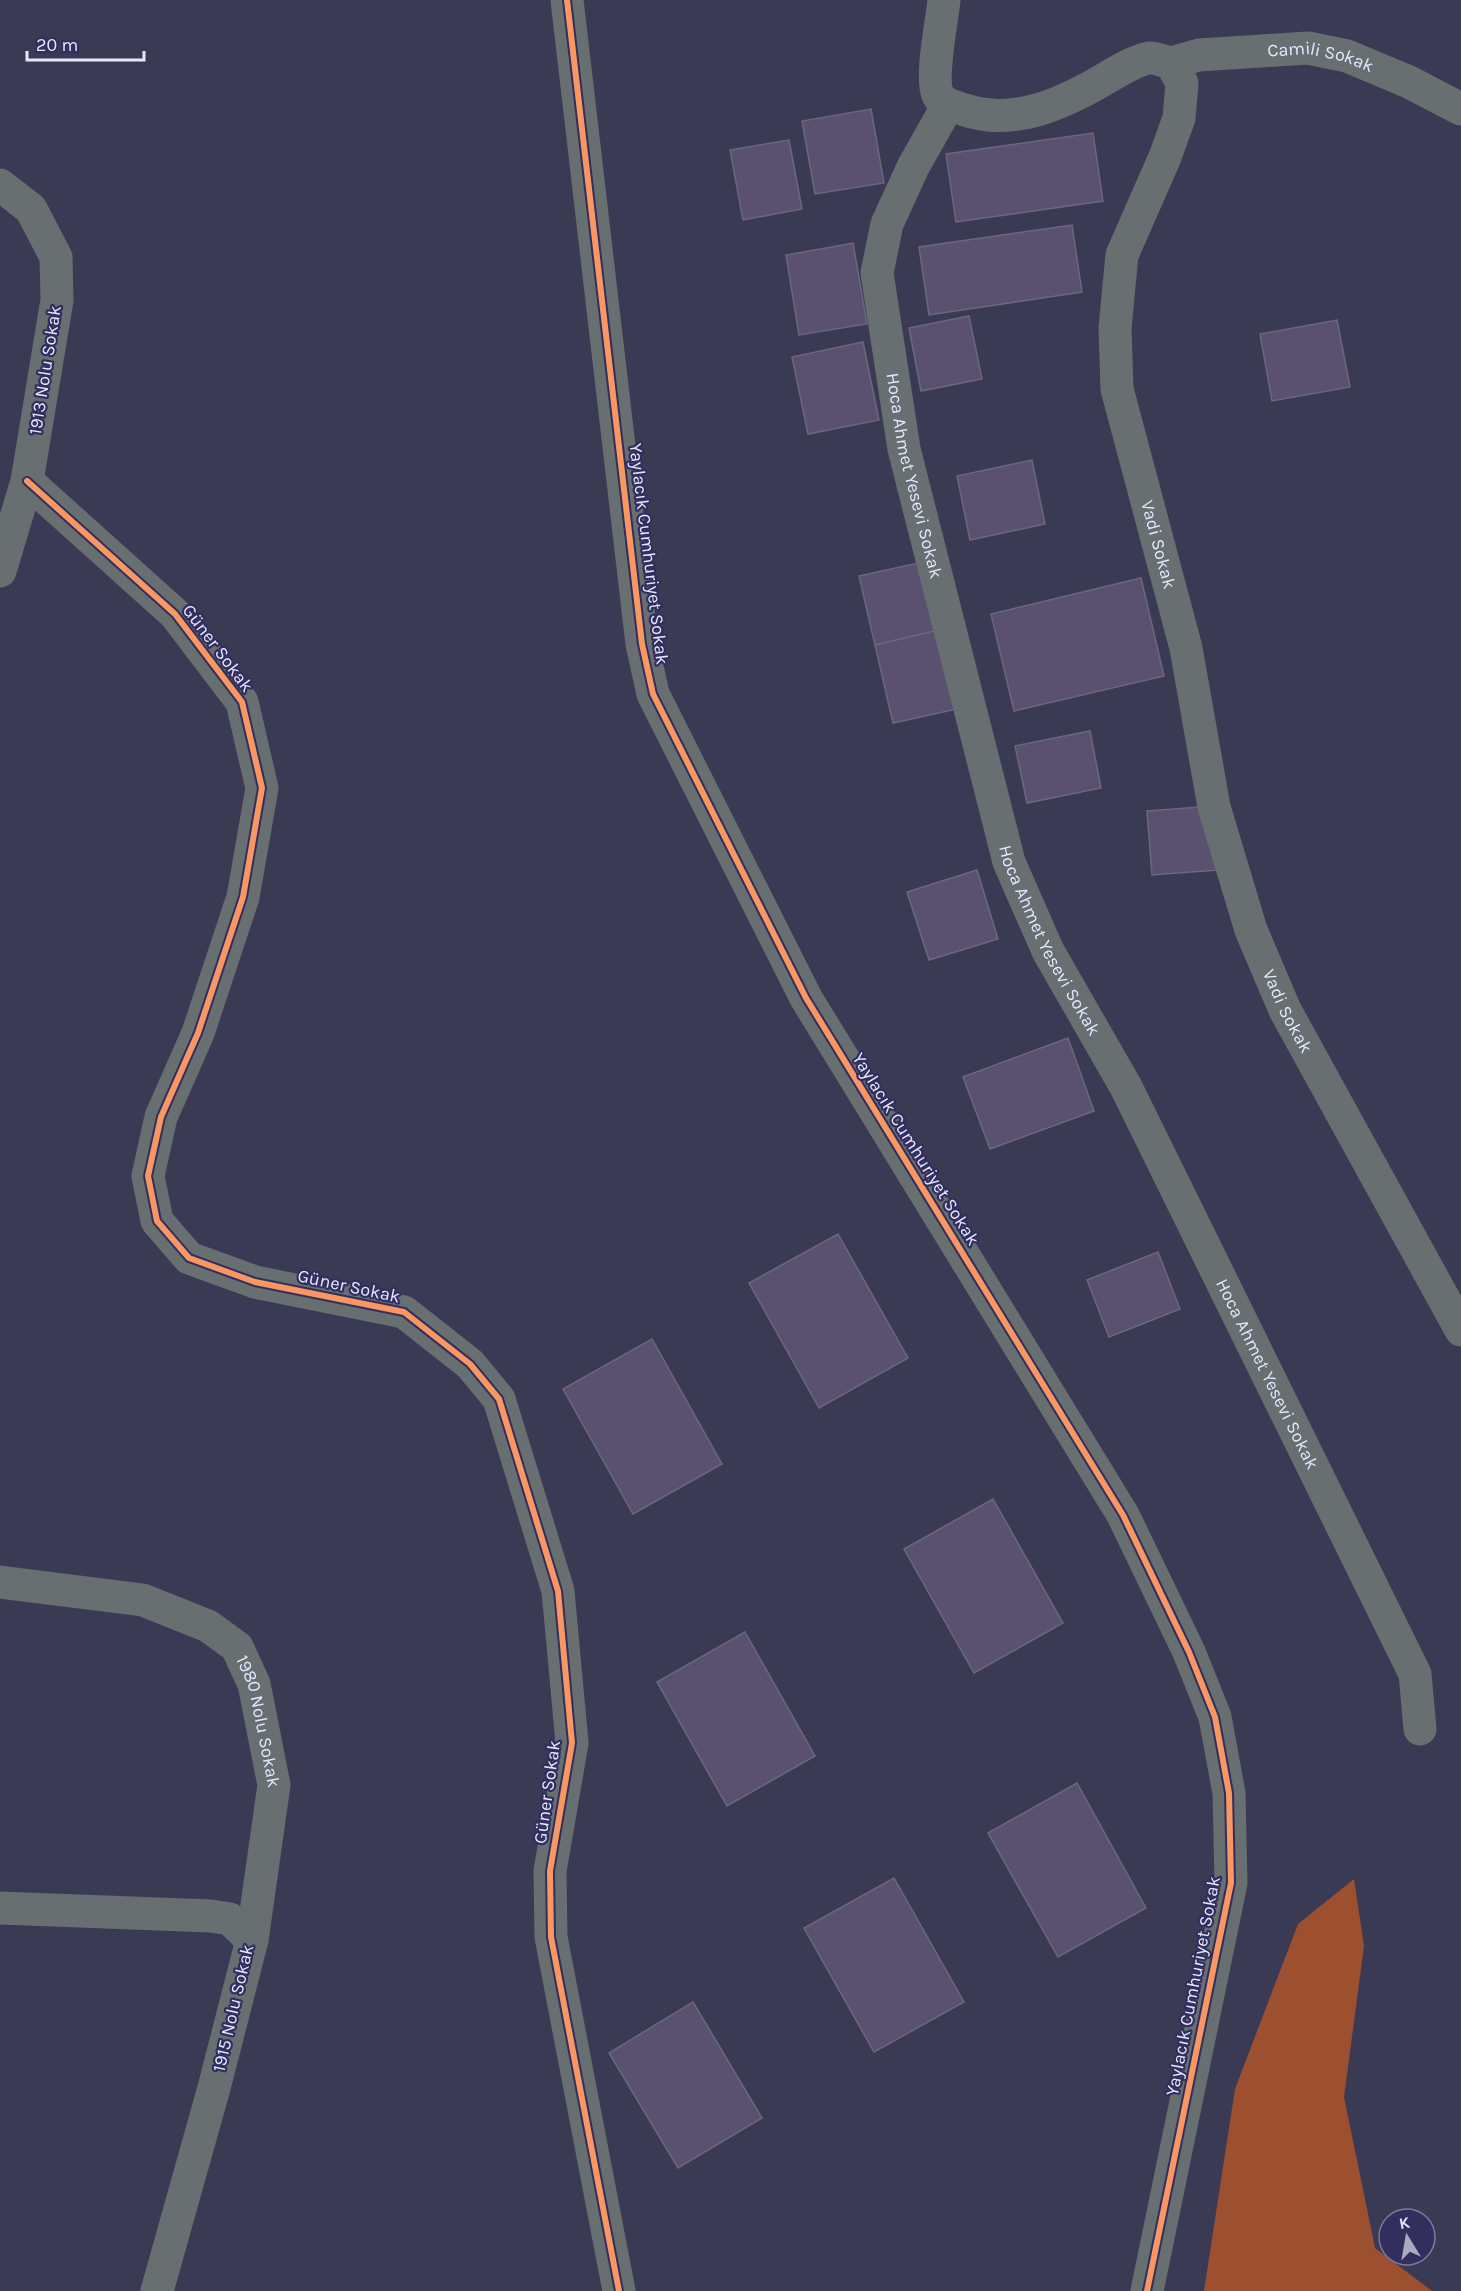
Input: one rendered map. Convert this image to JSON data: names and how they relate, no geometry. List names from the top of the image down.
{
  "streets": {
    "street": [
      "Camili Sokak",
      "1913 Nolu Sokak",
      "Hoca Ahmet Yesevi Sokak",
      "Vadi Sokak",
      "Yaylacık Cumhuriyet Sokak",
      "Güner Sokak",
      "1980 Nolu Sokak",
      "1915 Nolu Sokak"
    ]
  },
  "crossings": [
    ["Camili Sokak", "Vadi Sokak"],
    ["1913 Nolu Sokak", "Güner Sokak"],
    ["1980 Nolu Sokak", "1915 Nolu Sokak"]
  ],
  "scale_bar": "20 m",
  "north": "top"
}
